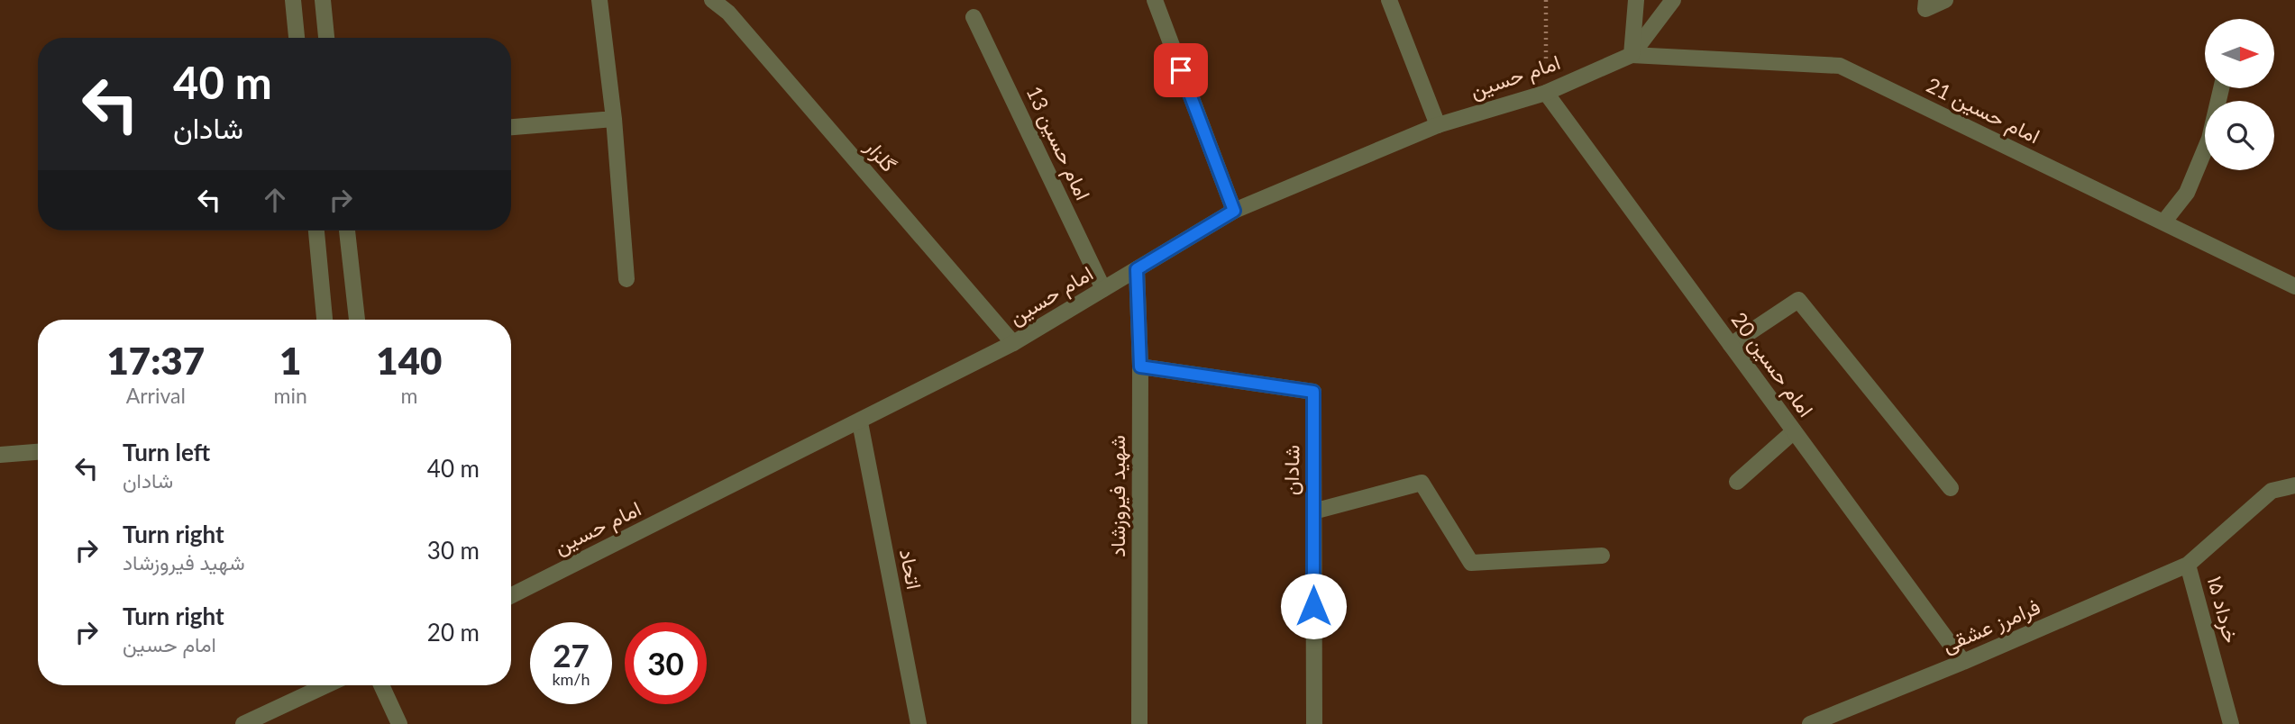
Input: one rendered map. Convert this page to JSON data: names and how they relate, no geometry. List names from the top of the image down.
{
  "streets": {
    "street": [
      "امام حسین",
      "امام حسین 21",
      "امام حسین 13",
      "گلزار",
      "امام حسین 20",
      "شادان",
      "شهید فیروزشاد",
      "اتحاد",
      "۱۵ خرداد",
      "فرامرز عشقی"
    ]
  },
  "crossings": [
    ["امام حسین", "امام حسین 21"],
    ["امام حسین", "امام حسین 13"],
    ["امام حسین", "گلزار"],
    ["امام حسین", "امام حسین 20"],
    ["امام حسین", "شهید فیروزشاد"],
    ["امام حسین", "اتحاد"],
    ["امام حسین 20", "فرامرز عشقی"],
    ["شادان", "شهید فیروزشاد"],
    ["۱۵ خرداد", "فرامرز عشقی"]
  ],
  "north": "right",
  "page": {
    "turn": ["40 m", "شادان"],
    "eta": [
      "17:37",
      "Arrival",
      "1",
      "min",
      "140",
      "m"
    ],
    "list": [
      {
        "name": "Turn left",
        "note": "شادان",
        "value": "40 m"
      },
      {
        "name": "Turn right",
        "note": "شهید فیروزشاد",
        "value": "30 m"
      },
      {
        "name": "Turn right",
        "note": "امام حسین",
        "value": "20 m"
      }
    ],
    "speed": "27 km/h",
    "limit": "30"
  }
}
